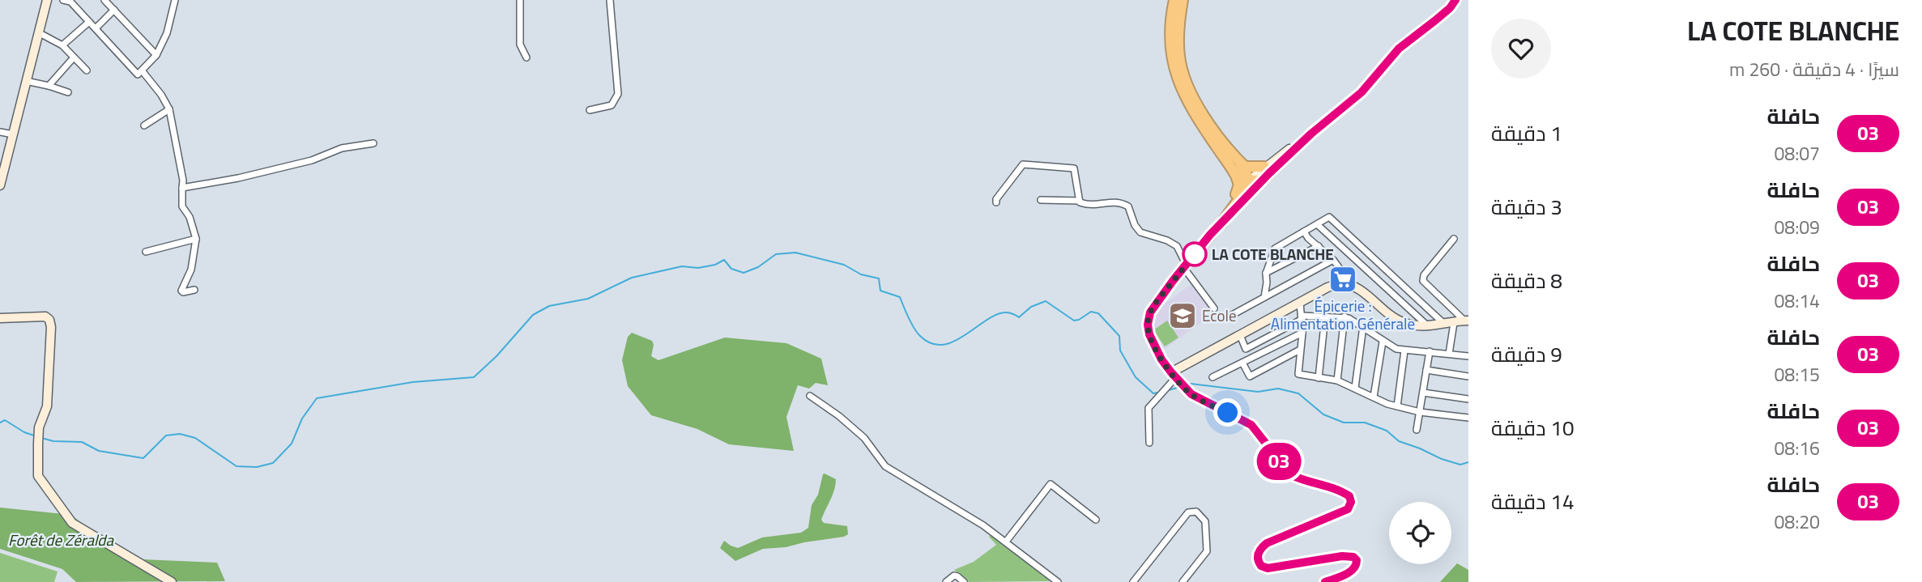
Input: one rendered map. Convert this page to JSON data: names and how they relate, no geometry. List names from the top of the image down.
{
  "parks": ["Forêt de Zéralda"],
  "places": {
    "other": ["LA COTE BLANCHE"],
    "supermarket": ["Épicerie : Alimentation Générale"],
    "school or university": ["Ecole"]
  },
  "lines": ["bus line 03"],
  "page": {
    "heading": ["LA COTE BLANCHE", "سيرًا · 4 دقيقة · 260 m"],
    "on_map": "03",
    "list": [
      {
        "mark": "03",
        "name": "حافلة",
        "note": "08:07",
        "value": "1 دقيقة"
      },
      {
        "mark": "03",
        "name": "حافلة",
        "note": "08:09",
        "value": "3 دقيقة"
      },
      {
        "mark": "03",
        "name": "حافلة",
        "note": "08:14",
        "value": "8 دقيقة"
      },
      {
        "mark": "03",
        "name": "حافلة",
        "note": "08:15",
        "value": "9 دقيقة"
      },
      {
        "mark": "03",
        "name": "حافلة",
        "note": "08:16",
        "value": "10 دقيقة"
      },
      {
        "mark": "03",
        "name": "حافلة",
        "note": "08:20",
        "value": "14 دقيقة"
      }
    ]
  }
}
